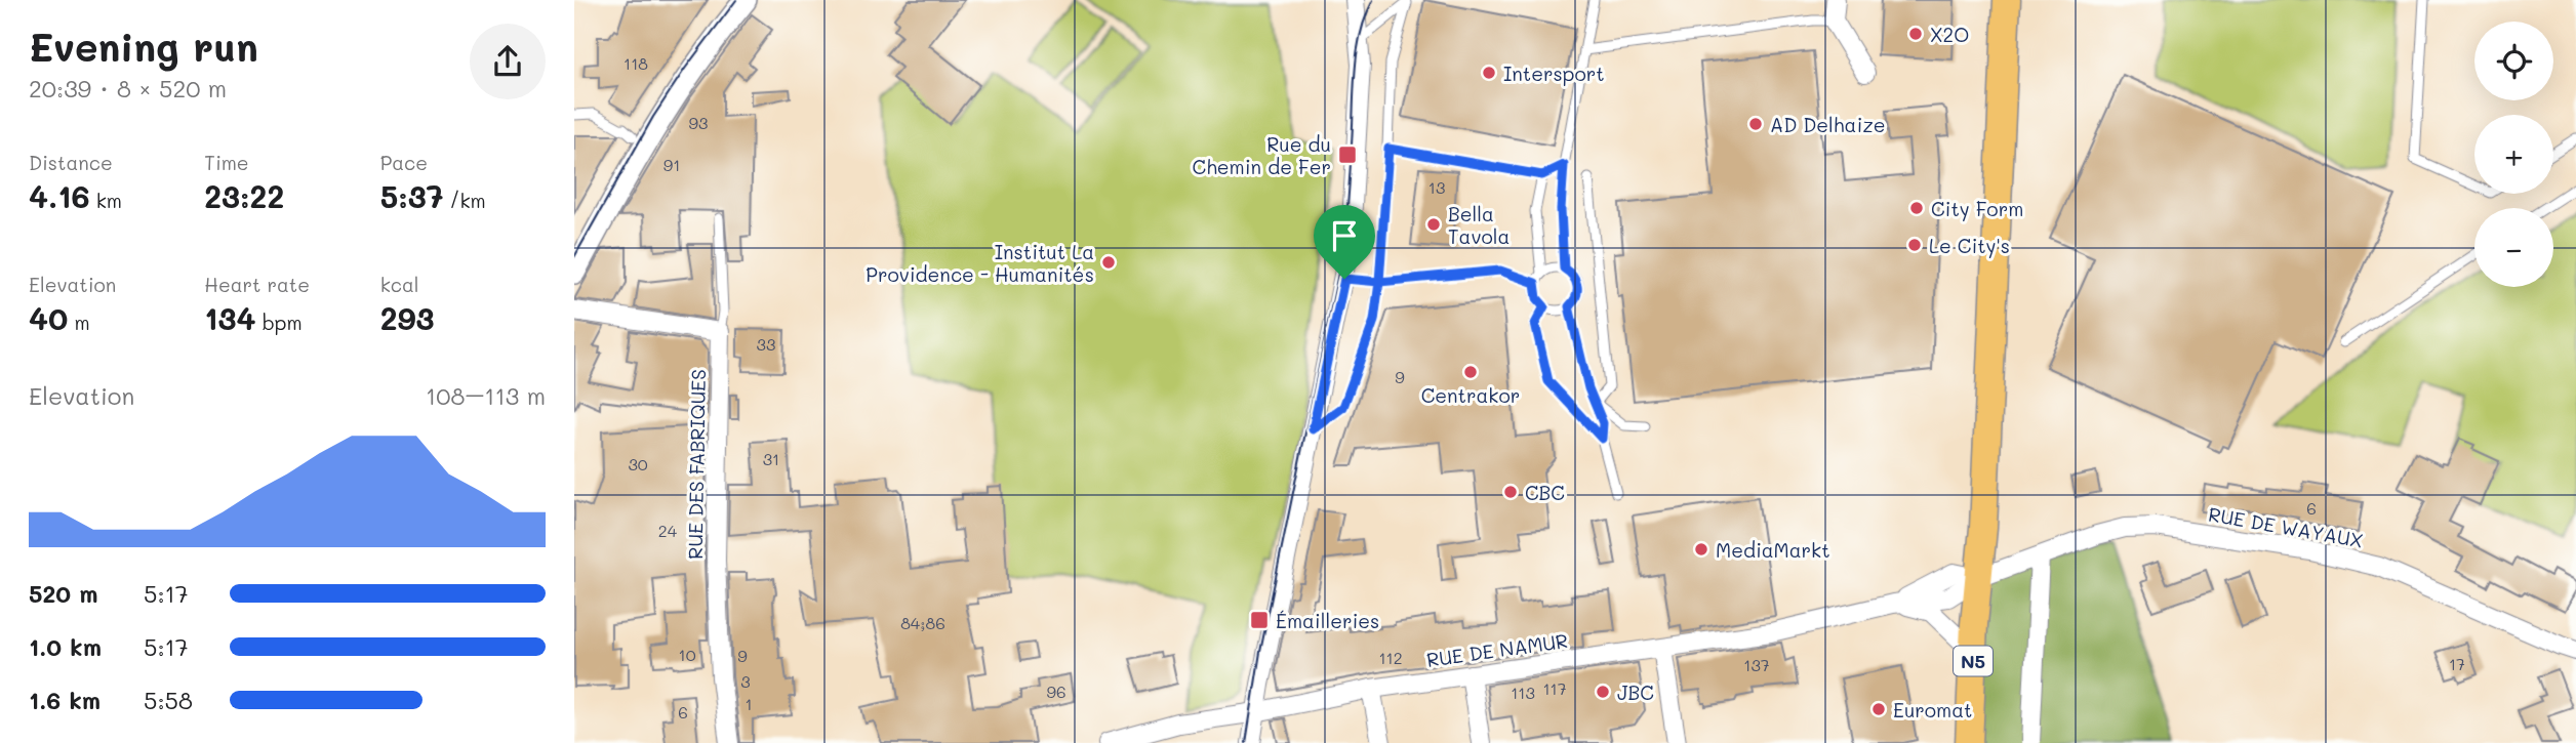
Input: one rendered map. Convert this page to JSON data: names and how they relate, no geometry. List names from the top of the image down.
{
  "streets": {
    "main road": ["N5"],
    "street": ["RUE DES FABRIQUES", "RUE DE WAYAUX", "RUE DE NAMUR"]
  },
  "crossings": [
    ["RUE DE WAYAUX", "N5"],
    ["RUE DE NAMUR", "N5"]
  ],
  "places": {
    "other": [
      "X2O",
      "Intersport",
      "AD Delhaize",
      "City Form",
      "Bella Tavola",
      "Le City's",
      "Institut La Providence - Humanités",
      "Centrakor",
      "CBC",
      "MediaMarkt",
      "JBC",
      "Euromat"
    ],
    "transit": ["Rue du Chemin de Fer", "Émailleries"]
  },
  "house_numbers": [
    "118",
    "93",
    "91",
    "13",
    "33",
    "9",
    "31",
    "30",
    "6",
    "24",
    "84;86",
    "10",
    "9",
    "112",
    "17",
    "137",
    "3",
    "117",
    "96",
    "113",
    "1",
    "6"
  ],
  "page": {
    "heading": ["Evening run", "20:39 · 8 × 520 m"],
    "map_buttons": ["+", "−"],
    "stats": [
      ["Distance", "4.16 km"],
      ["Time", "23:22"],
      ["Pace", "5:37 /km"],
      ["Elevation", "40 m"],
      ["Heart rate", "134 bpm"],
      ["kcal", "293"]
    ],
    "chart": ["Elevation", "108–113 m"],
    "list": [
      {
        "name": "520 m",
        "note": "5:17"
      },
      {
        "name": "1.0 km",
        "note": "5:17"
      },
      {
        "name": "1.6 km",
        "note": "5:58"
      }
    ]
  }
}
